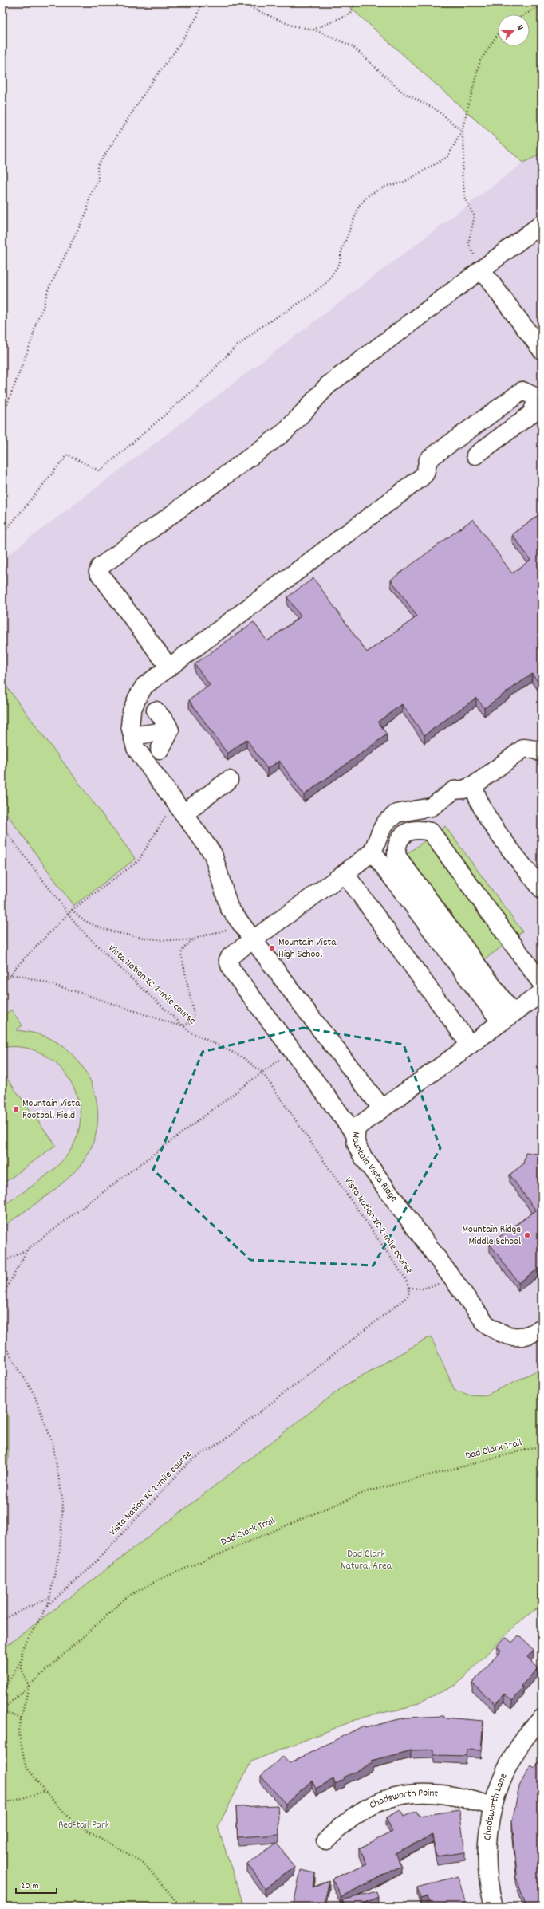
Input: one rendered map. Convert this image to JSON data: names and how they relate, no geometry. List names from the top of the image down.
{
  "streets": {
    "street": ["Mountain Vista Ridge", "Chadsworth Point", "Chadsworth Lane"],
    "path": ["Vista Nation XC 2-mile course", "Dad Clark Trail"]
  },
  "crossings": [
    ["Chadsworth Point", "Chadsworth Lane"]
  ],
  "parks": ["Dad Clark Natural Area", "Red-tail Park"],
  "places": ["Mountain Vista High School", "Mountain Vista Football Field", "Mountain Ridge Middle School"],
  "scale_bar": "20 m",
  "north": "top right"
}
